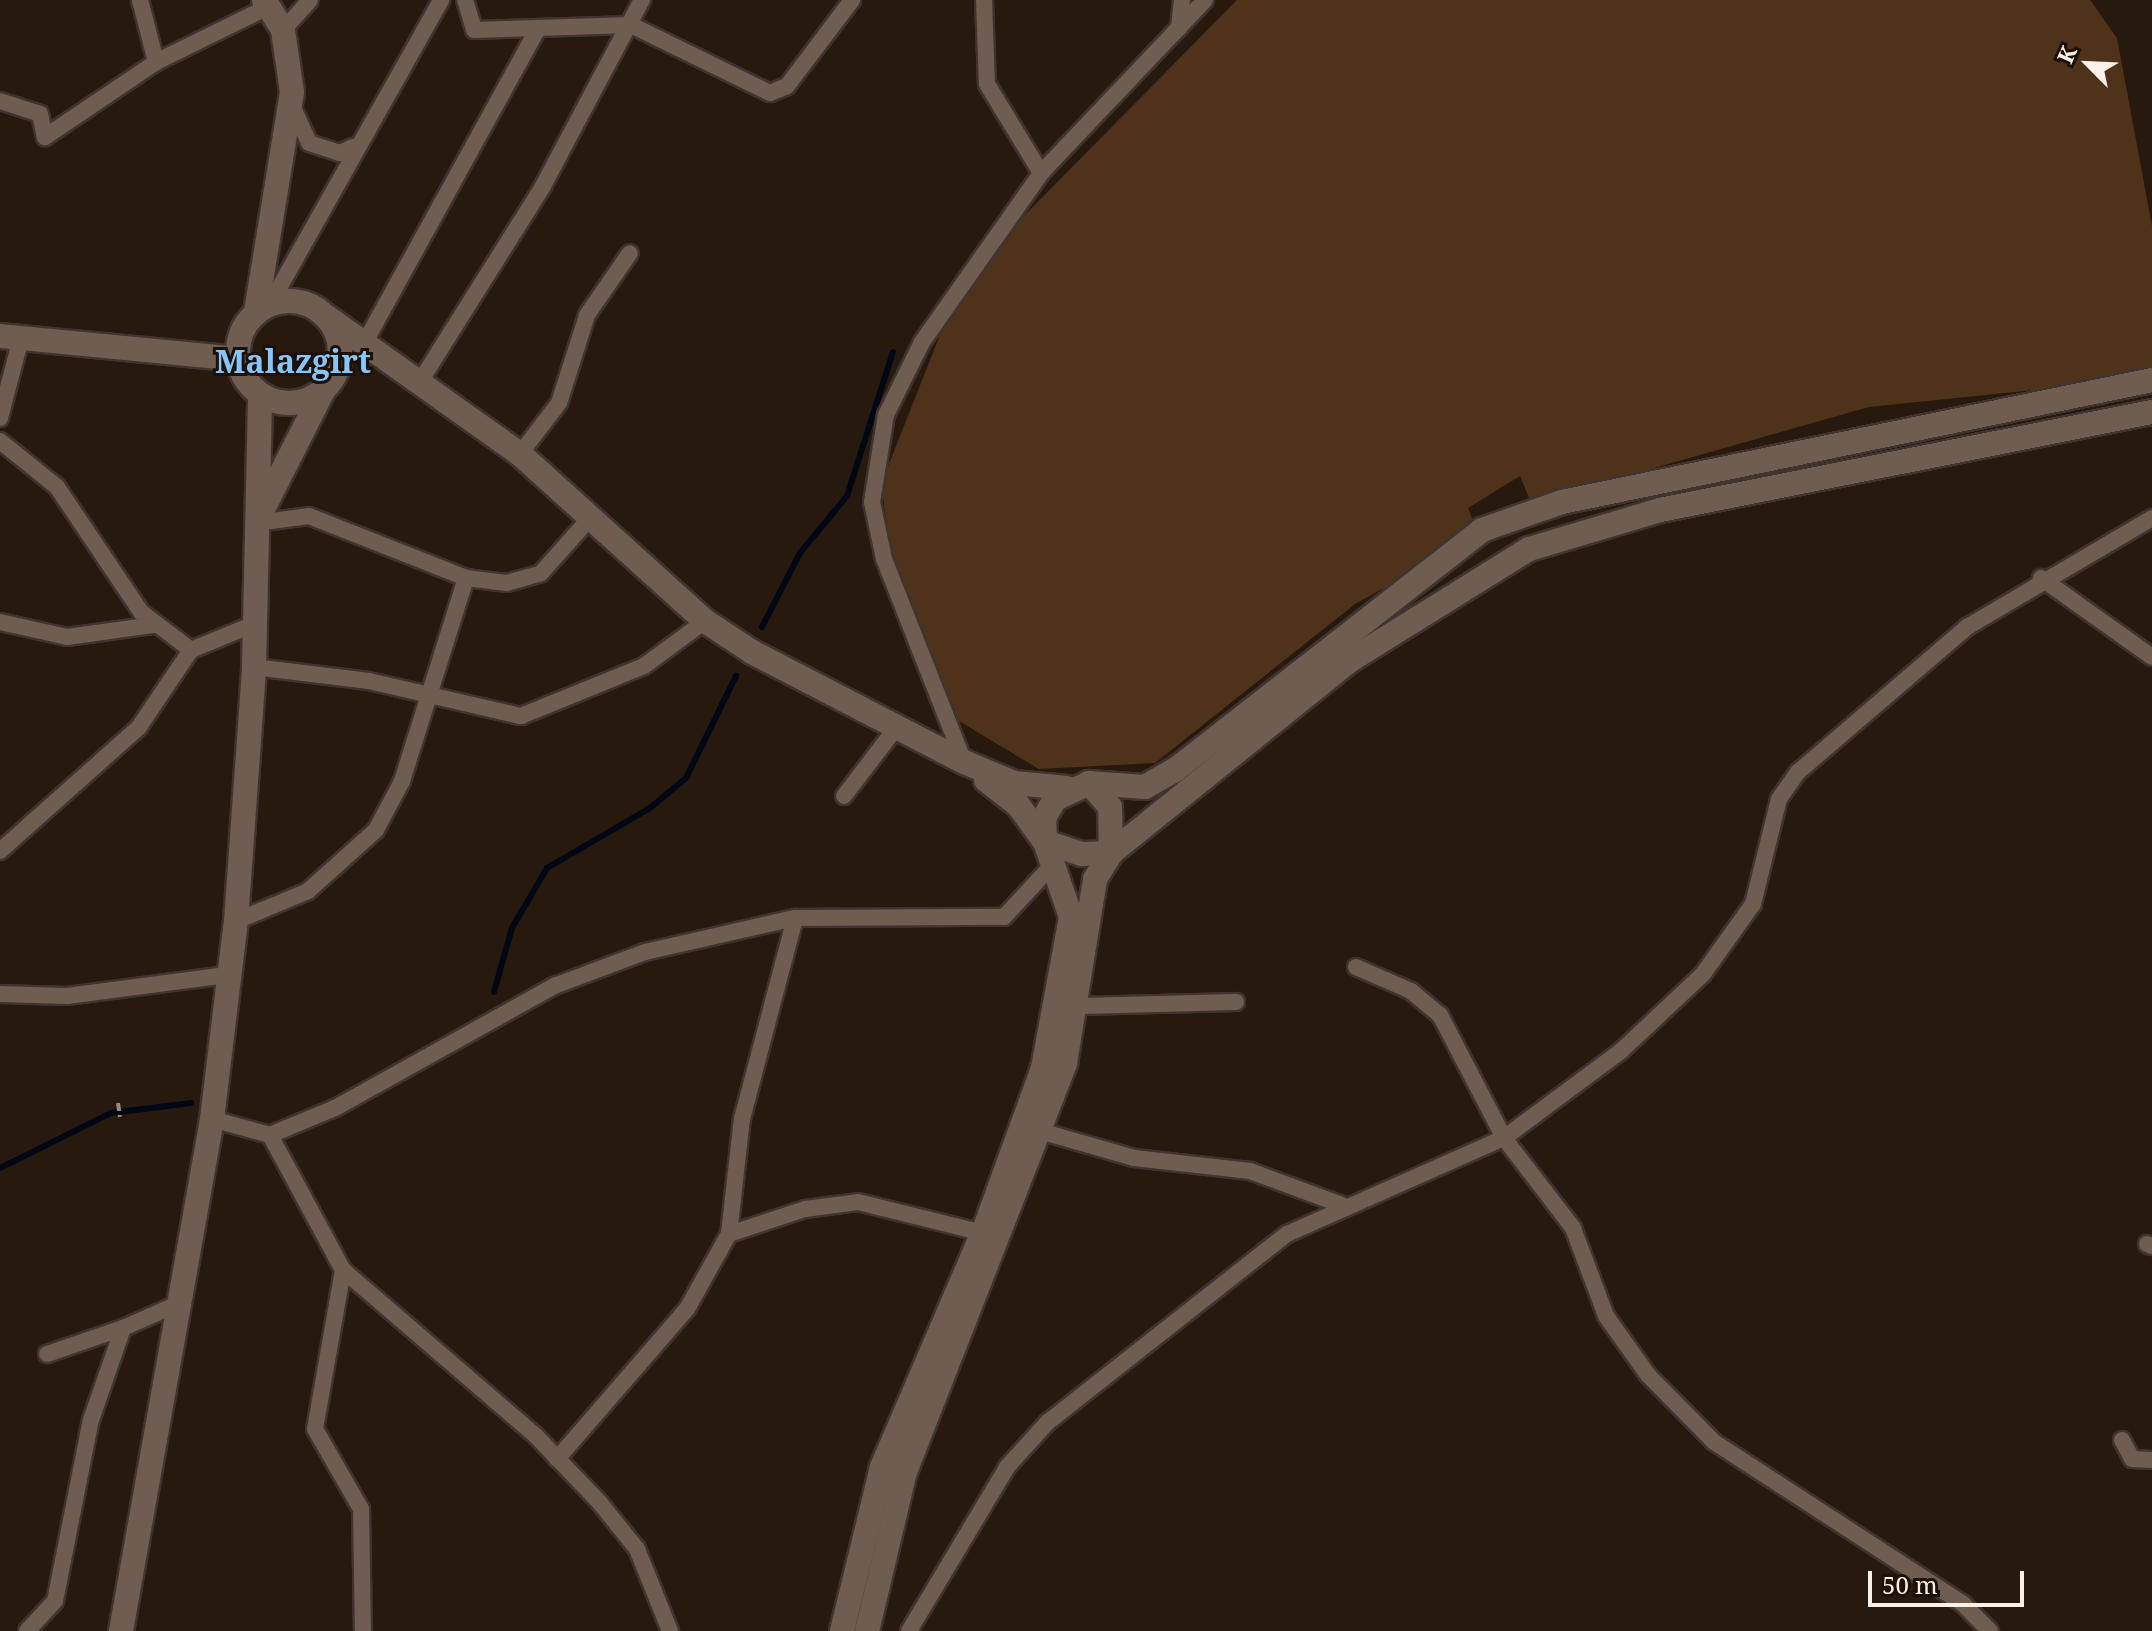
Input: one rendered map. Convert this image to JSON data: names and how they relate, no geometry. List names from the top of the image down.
{
  "districts": ["Malazgirt"],
  "scale_bar": "50 m",
  "north": "top left"
}
